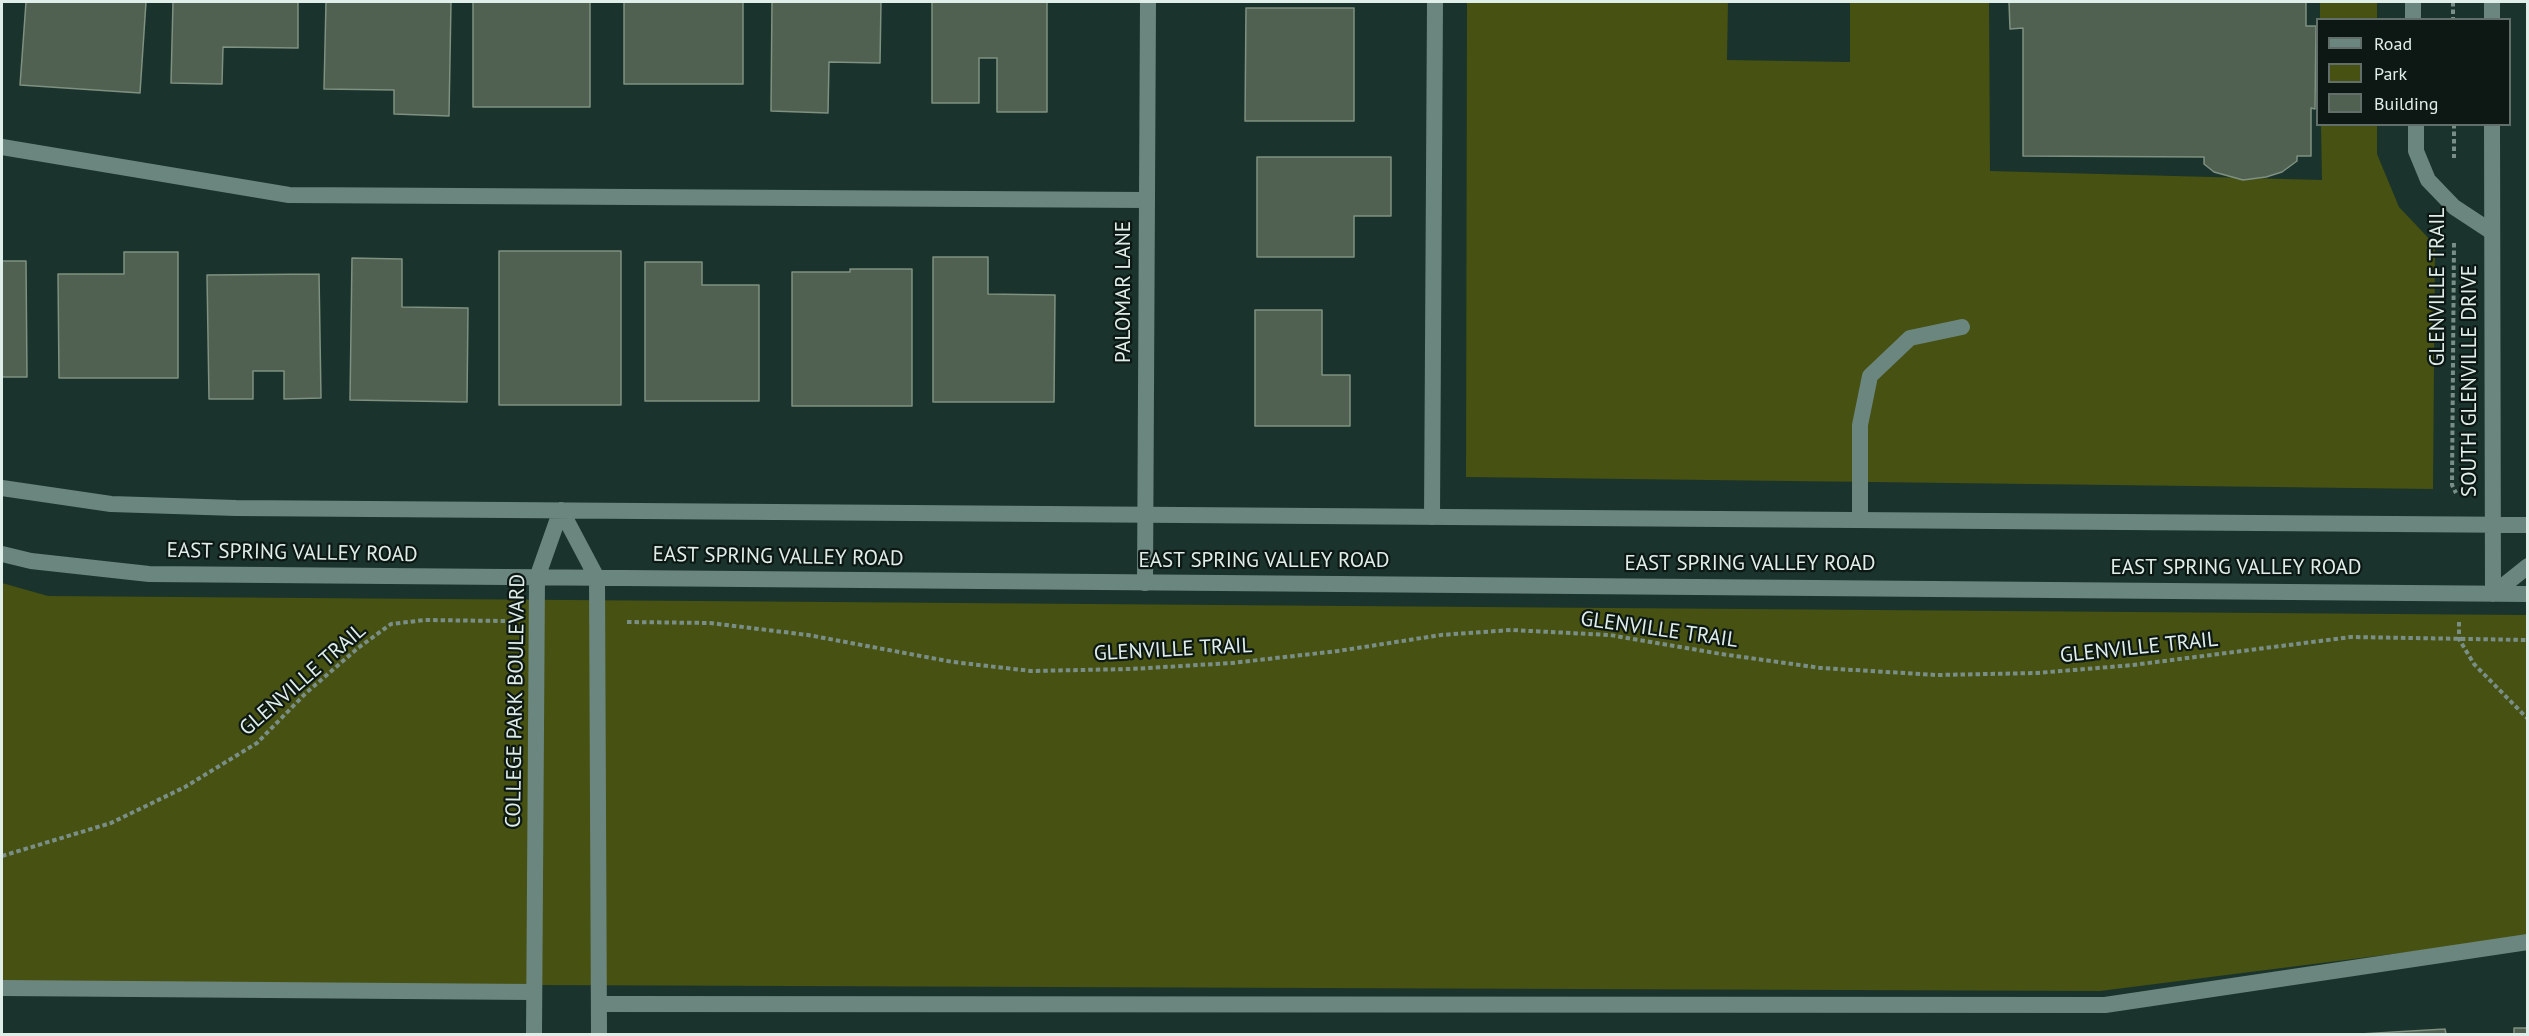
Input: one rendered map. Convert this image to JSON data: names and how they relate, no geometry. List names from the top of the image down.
{
  "streets": {
    "street": [
      "PALOMAR LANE",
      "SOUTH GLENVILLE DRIVE",
      "EAST SPRING VALLEY ROAD",
      "COLLEGE PARK BOULEVARD"
    ],
    "path": ["GLENVILLE TRAIL"]
  },
  "crossings": [
    ["PALOMAR LANE", "EAST SPRING VALLEY ROAD"],
    ["SOUTH GLENVILLE DRIVE", "EAST SPRING VALLEY ROAD"],
    ["EAST SPRING VALLEY ROAD", "COLLEGE PARK BOULEVARD"]
  ],
  "legend": ["Road", "Park", "Building"]
}
